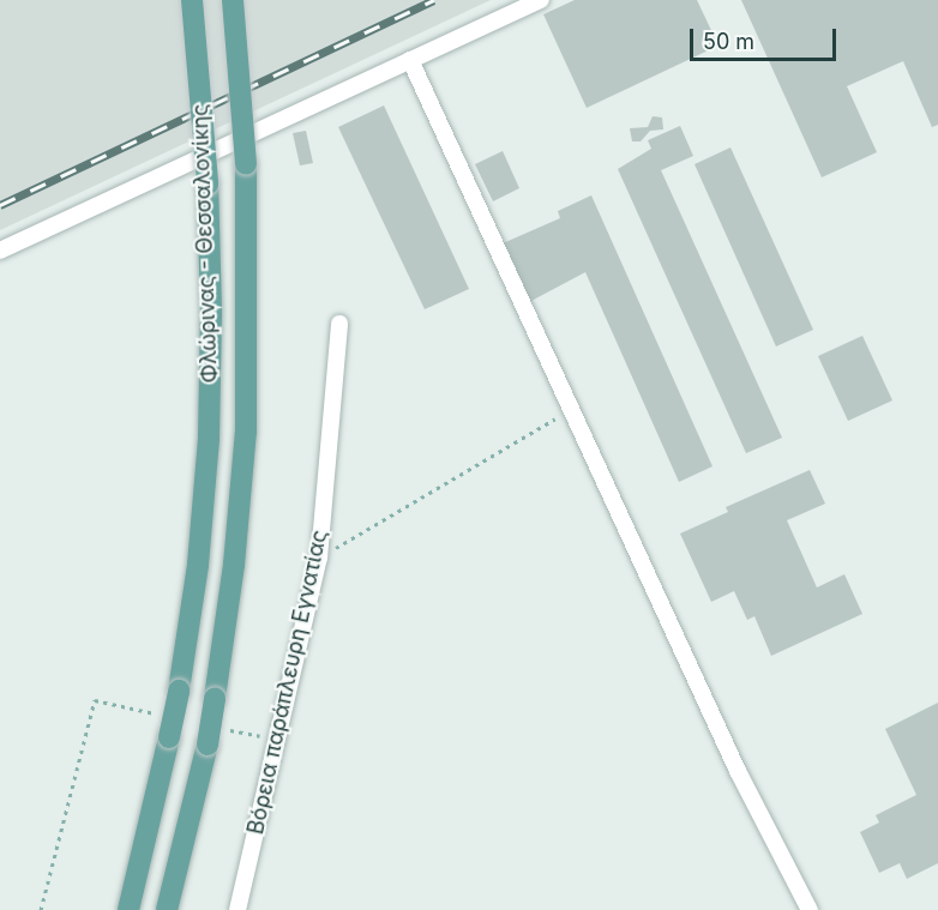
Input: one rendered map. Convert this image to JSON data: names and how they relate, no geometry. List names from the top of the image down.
{
  "streets": {
    "main road": ["Φλώρινας - Θεσσαλονίκης"],
    "street": ["Βόρεια παράπλευρη Εγνατίας"]
  },
  "scale_bar": "50 m"
}
